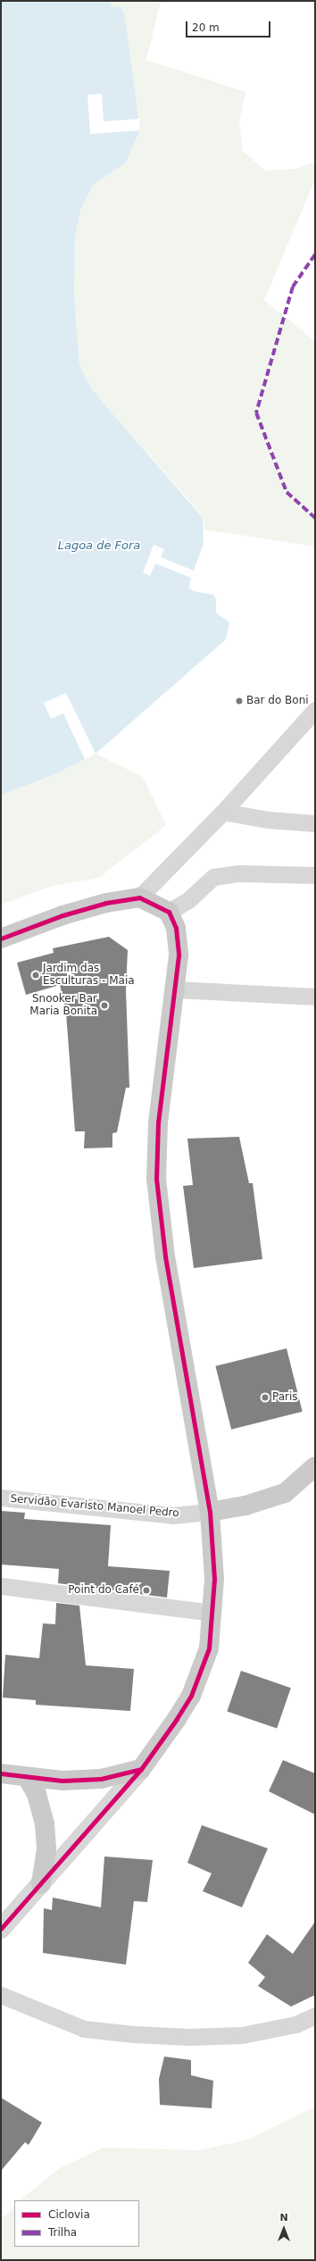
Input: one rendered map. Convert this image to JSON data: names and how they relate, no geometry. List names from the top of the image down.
{
  "streets": {
    "lane": ["Servidão Evaristo Manoel Pedro"]
  },
  "water": ["Lagoa de Fora"],
  "places": [
    "Bar do Boni",
    "Jardim das Esculturas - Maia",
    "Snooker Bar Maria Bonita",
    "Paris",
    "Point do Café"
  ],
  "legend": ["Ciclovia", "Trilha"],
  "scale_bar": "20 m",
  "north": "top"
}
